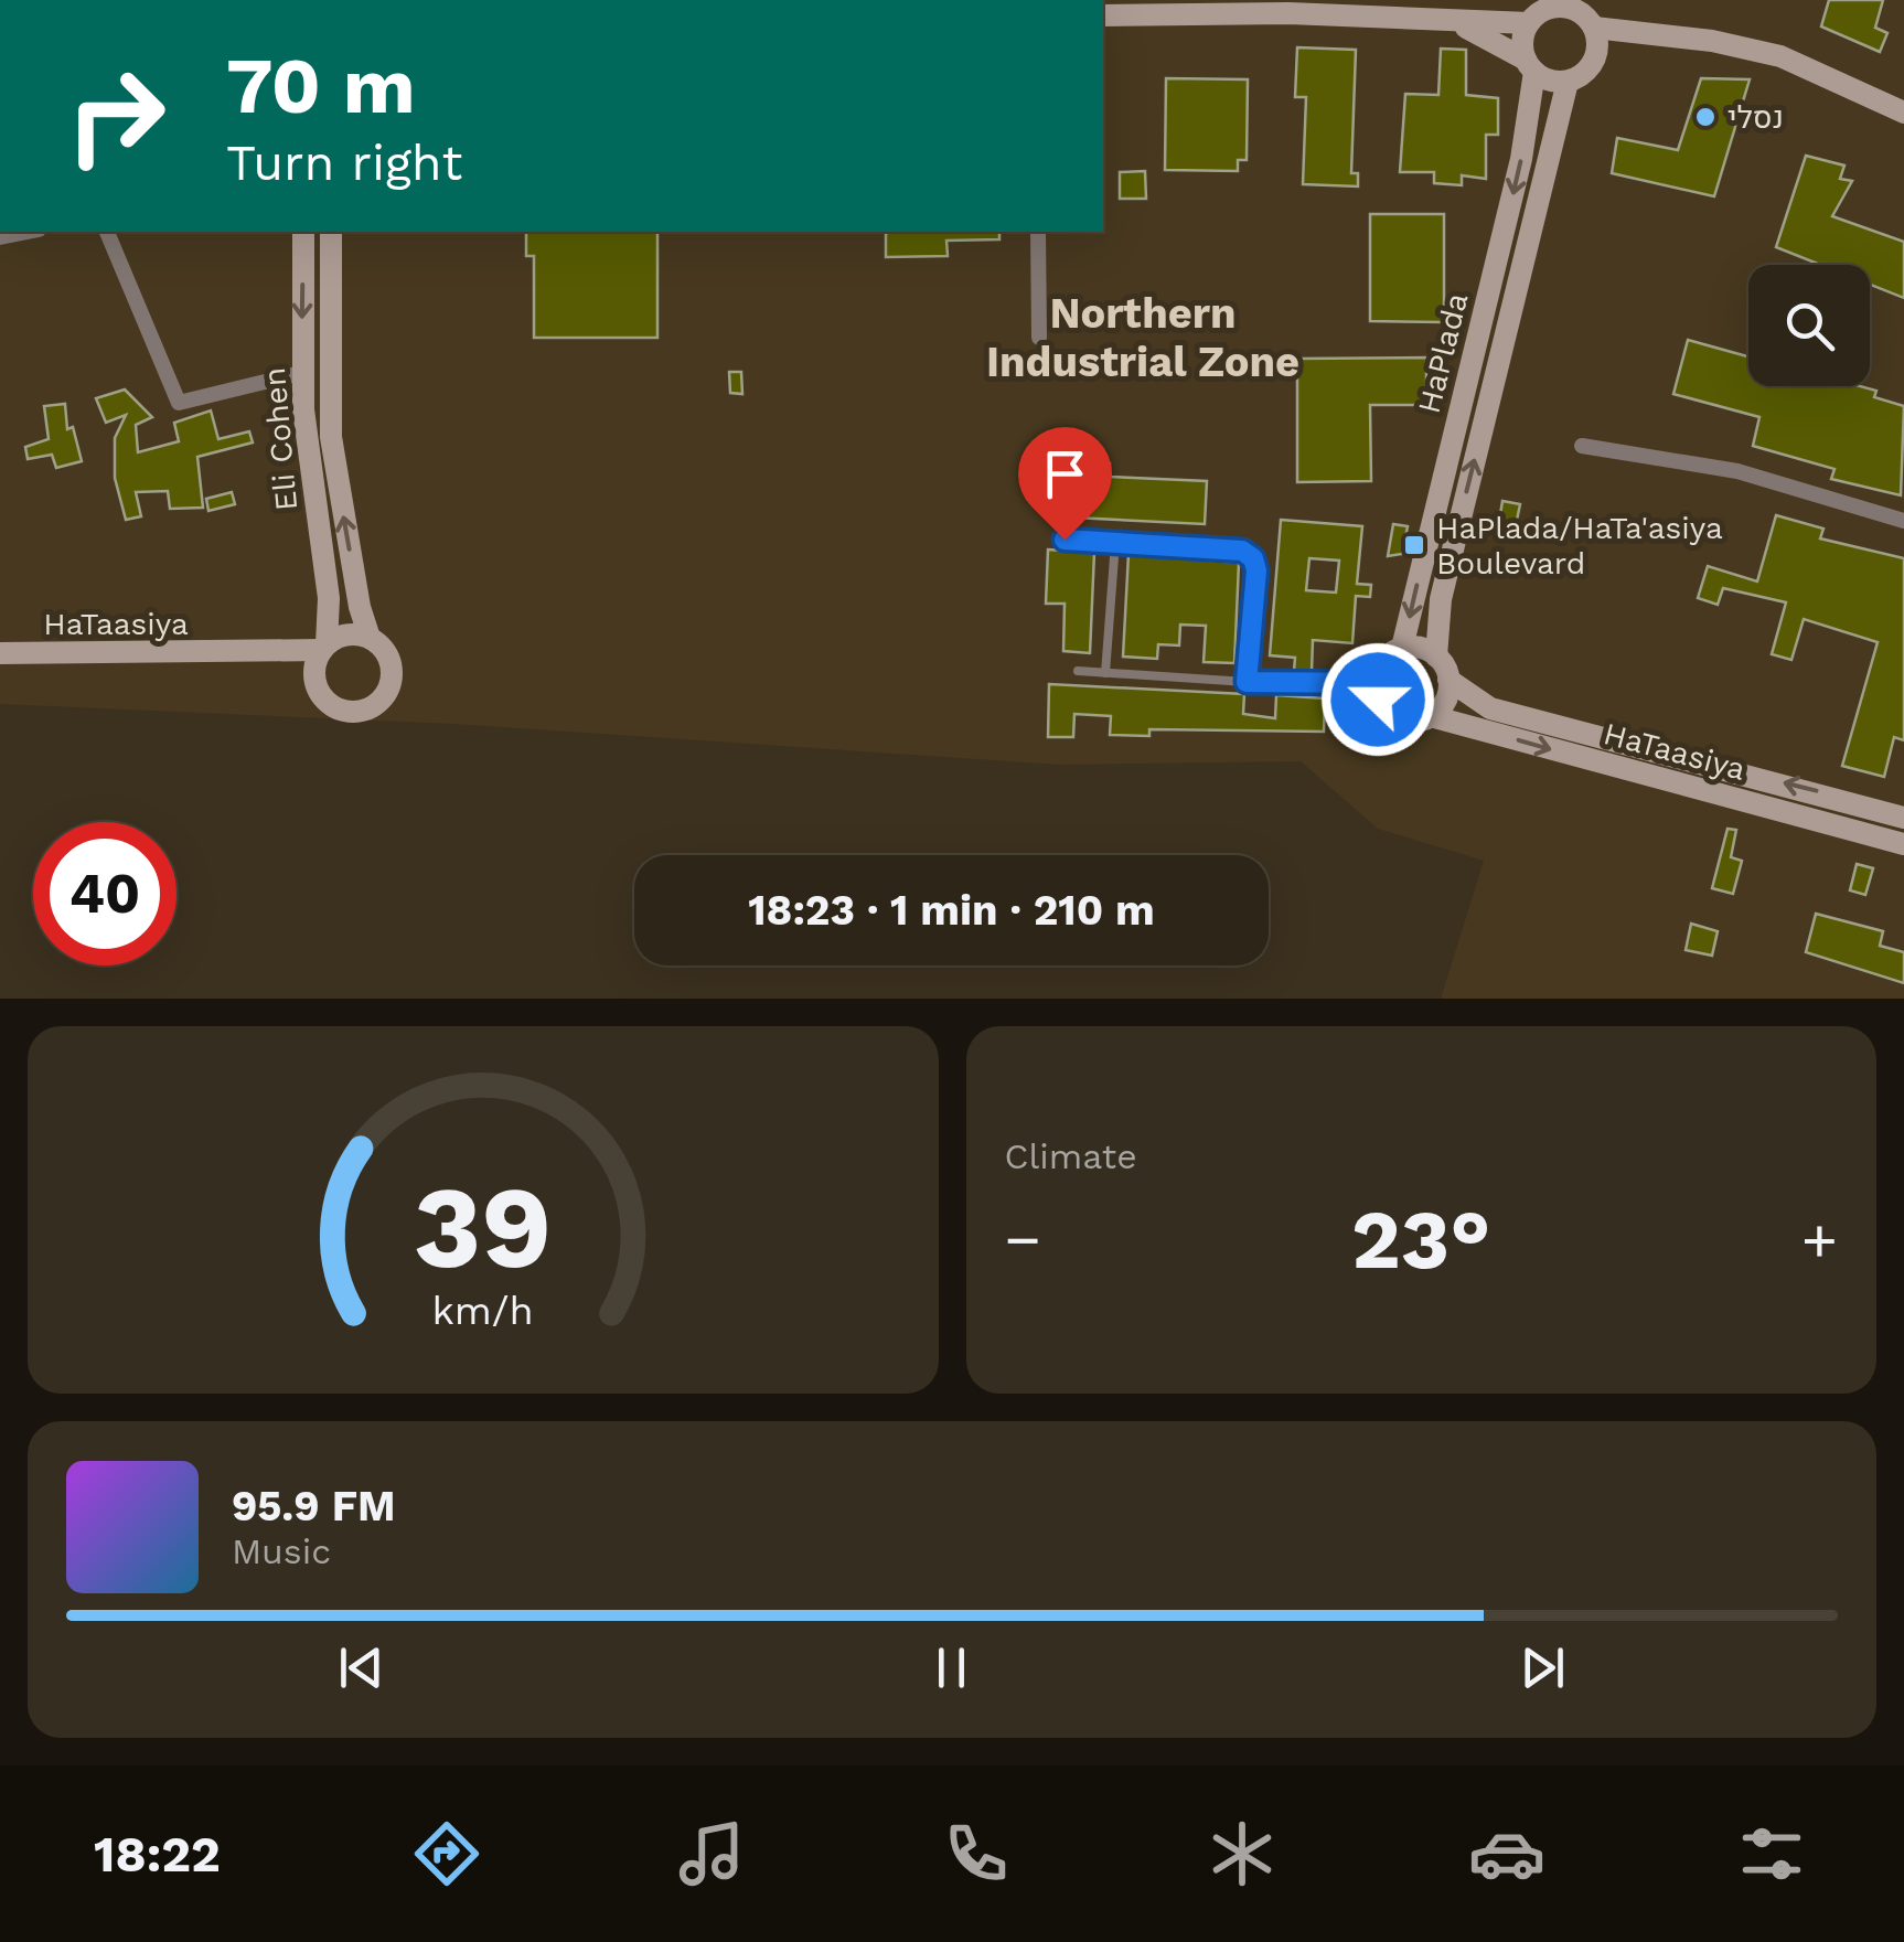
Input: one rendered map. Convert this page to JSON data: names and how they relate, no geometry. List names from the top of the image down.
{
  "streets": {
    "street": ["HaPlada", "Eli Cohen", "HaTaasiya"]
  },
  "crossings": [
    ["HaPlada", "HaTaasiya"],
    ["Eli Cohen", "HaTaasiya"]
  ],
  "districts": ["Northern Industrial Zone"],
  "places": {
    "other": ["נסלי"],
    "transit": ["HaPlada/HaTa'asiya Boulevard"]
  },
  "page": {
    "turn": ["70 m", "Turn right"],
    "limit": "40",
    "trip": "18:23 · 1 min · 210 m",
    "tile": "Climate",
    "heat": ["−", "23°", "+"],
    "song": ["95.9 FM", "Music"],
    "tabs": "18:22",
    "gauge": ["39", "km/h"]
  }
}
